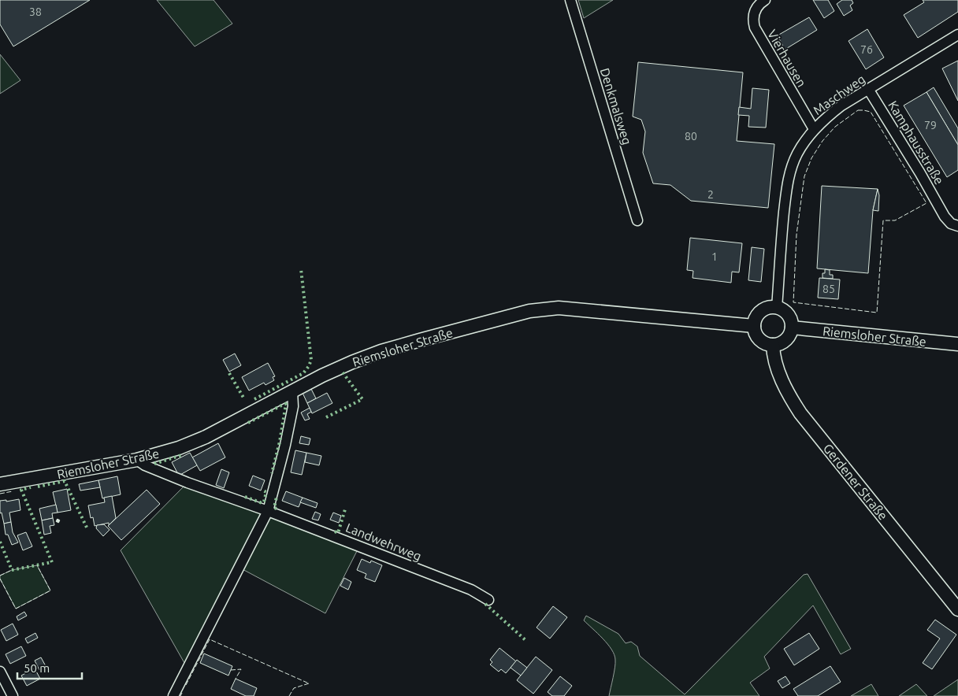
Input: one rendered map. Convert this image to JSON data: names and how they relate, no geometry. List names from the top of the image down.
{
  "streets": {
    "main road": ["Riemsloher Straße", "Gerdener Straße"],
    "street": [
      "Vierhausen",
      "Maschweg",
      "Denkmalsweg",
      "Kamphausstraße",
      "Landwehrweg"
    ]
  },
  "crossings": [
    ["Vierhausen", "Maschweg"],
    ["Maschweg", "Kamphausstraße"],
    ["Maschweg", "Riemsloher Straße"],
    ["Maschweg", "Gerdener Straße"],
    ["Riemsloher Straße", "Gerdener Straße"],
    ["Riemsloher Straße", "Landwehrweg"]
  ],
  "house_numbers": [
    "38",
    "76",
    "79",
    "80",
    "2",
    "1",
    "85"
  ],
  "scale_bar": "50 m"
}
